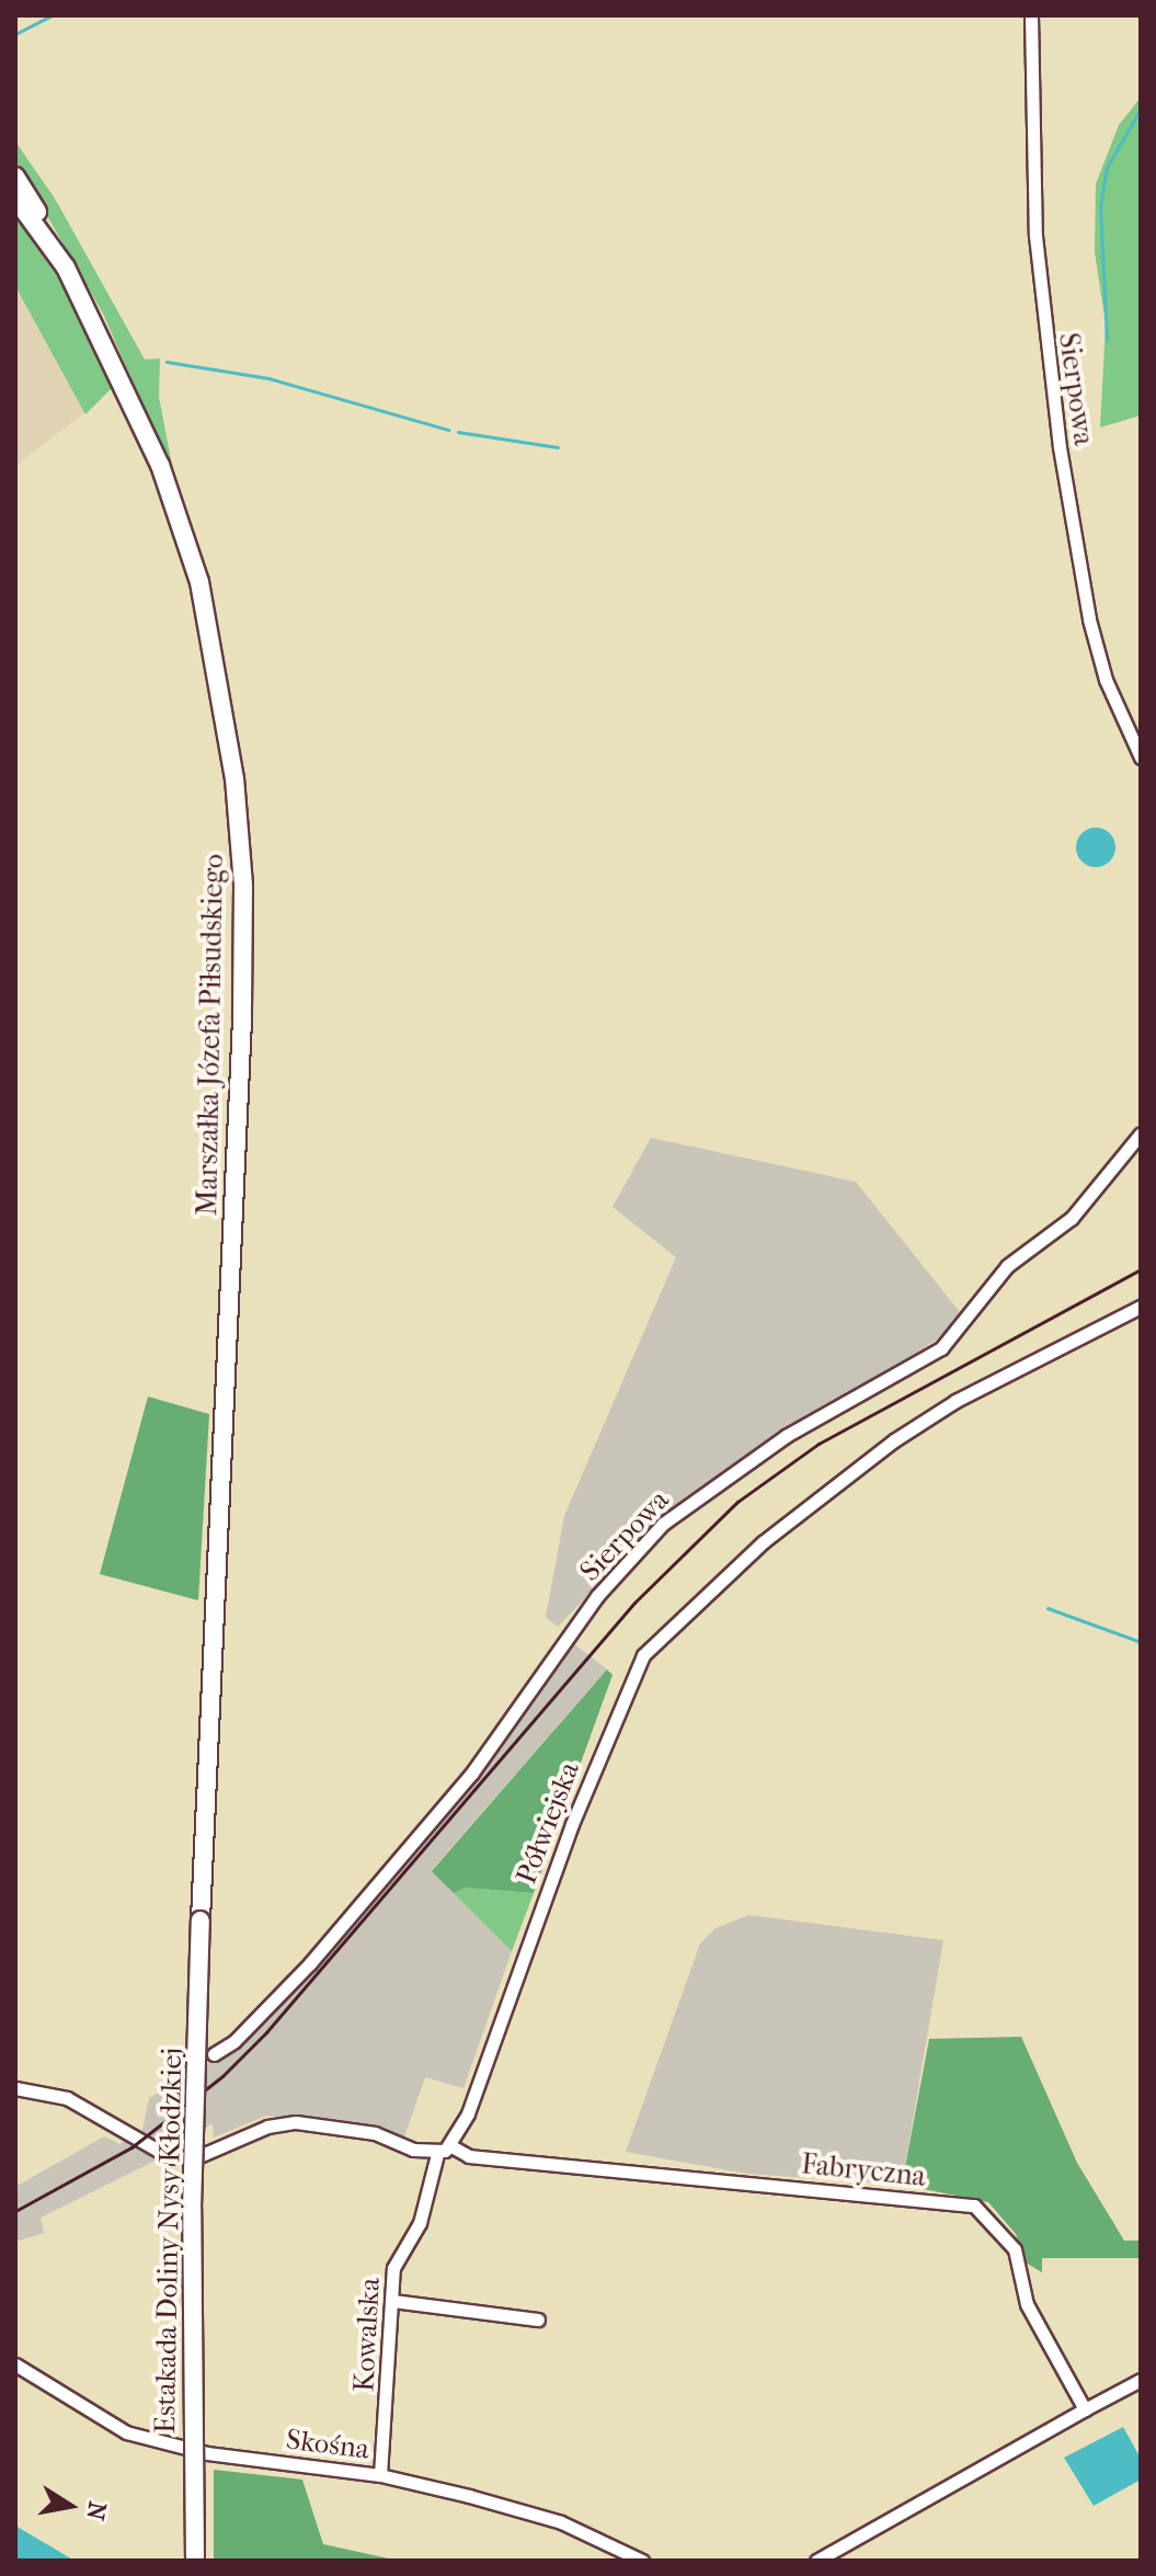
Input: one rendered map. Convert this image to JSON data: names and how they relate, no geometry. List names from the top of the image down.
{
  "streets": {
    "highway": ["Marszałka Józefa Piłsudskiego", "Estakada Doliny Nysy Kłodzkiej"],
    "street": [
      "Sierpowa",
      "Półwiejska",
      "Fabryczna",
      "Kowalska",
      "Skośna"
    ]
  },
  "crossings": [
    ["Marszałka Józefa Piłsudskiego", "Estakada Doliny Nysy Kłodzkiej"],
    ["Półwiejska", "Fabryczna"],
    ["Kowalska", "Skośna"]
  ],
  "north": "right"
}
